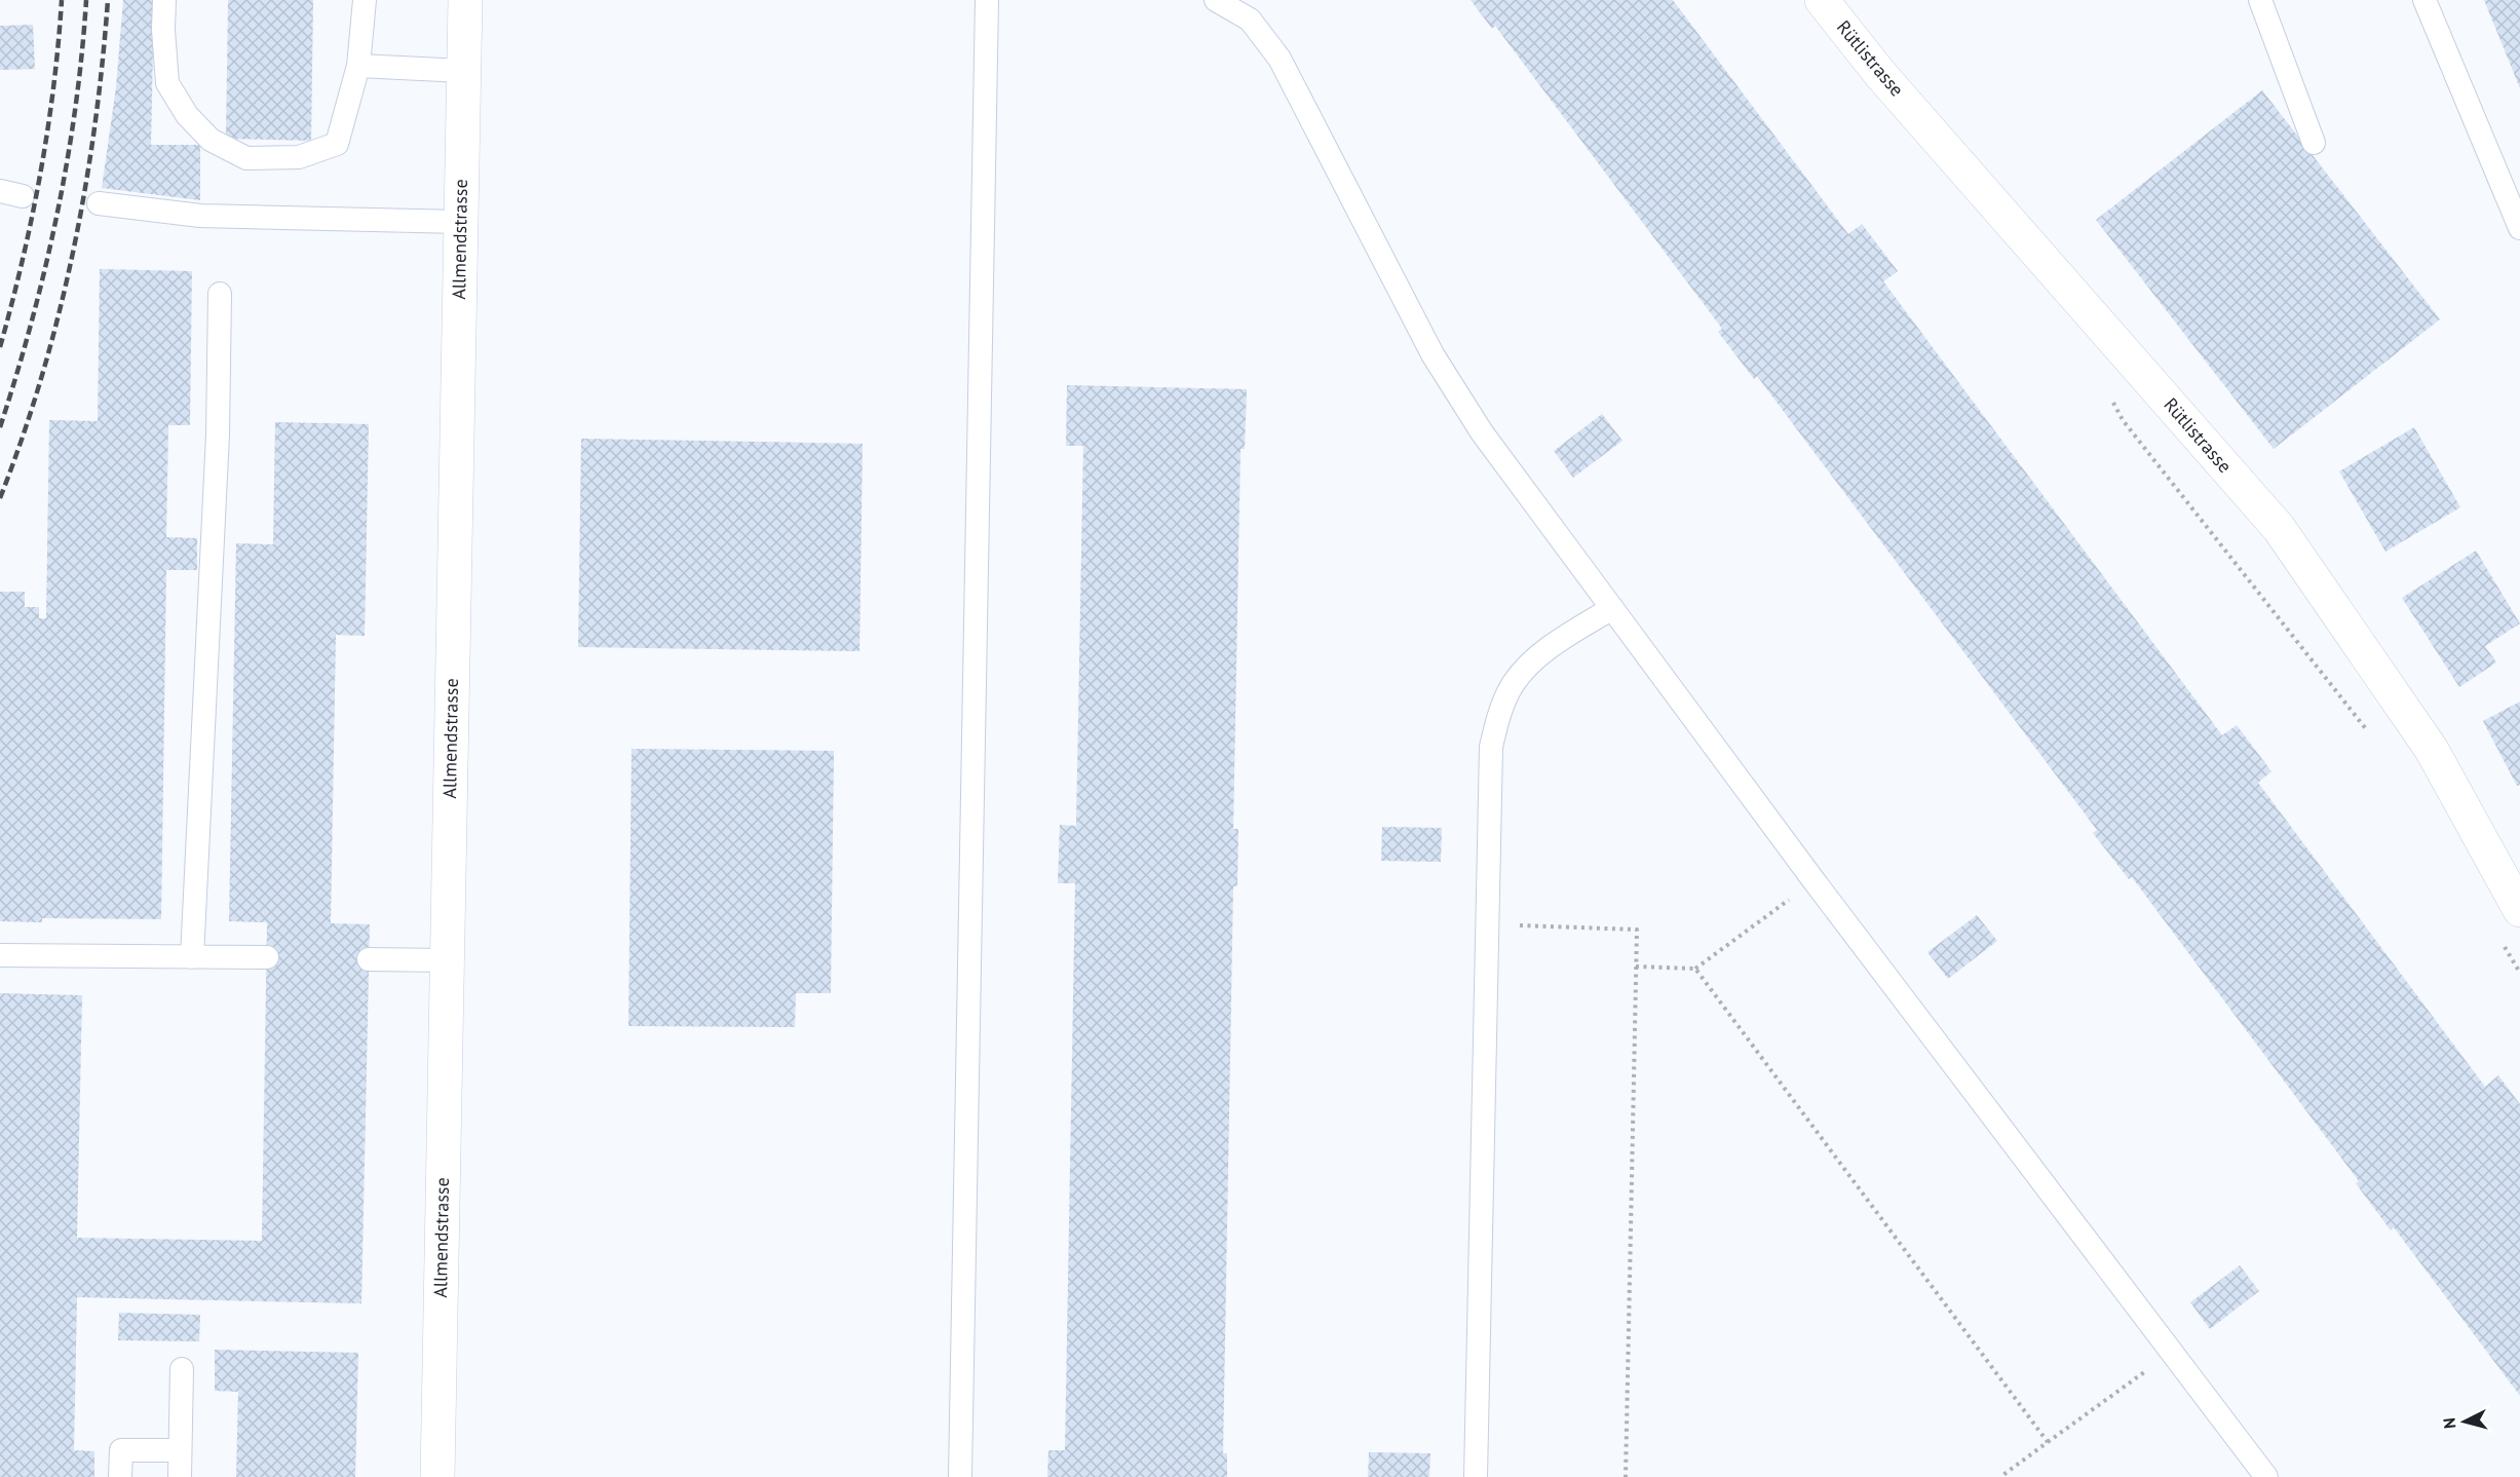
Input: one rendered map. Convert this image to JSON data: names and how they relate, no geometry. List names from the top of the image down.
{
  "streets": {
    "main road": ["Rütlistrasse", "Allmendstrasse"]
  },
  "north": "left"
}
